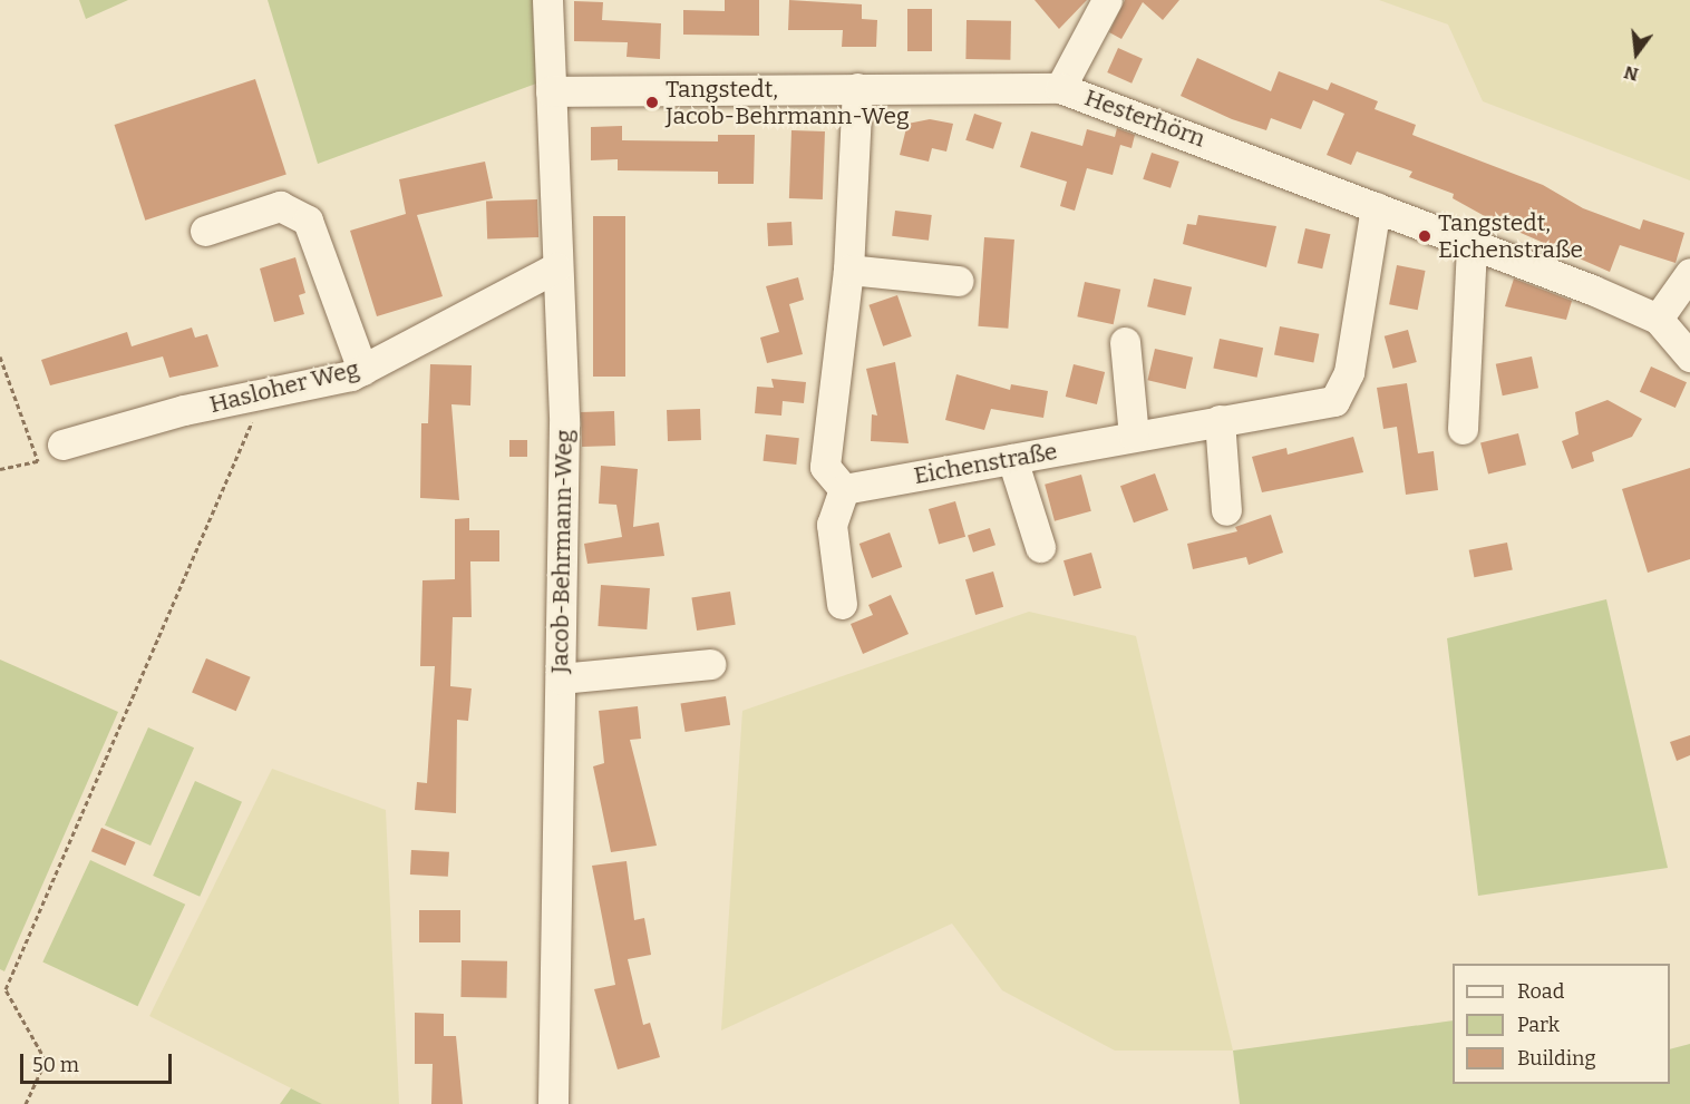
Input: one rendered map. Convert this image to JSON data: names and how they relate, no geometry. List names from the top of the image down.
{
  "streets": {
    "street": [
      "Hesterhörn",
      "Hasloher Weg",
      "Eichenstraße",
      "Jacob-Behrmann-Weg"
    ]
  },
  "crossings": [
    ["Hesterhörn", "Eichenstraße"],
    ["Hesterhörn", "Jacob-Behrmann-Weg"],
    ["Hasloher Weg", "Jacob-Behrmann-Weg"]
  ],
  "places": ["Tangstedt, Jacob-Behrmann-Weg", "Tangstedt, Eichenstraße"],
  "legend": ["Road", "Park", "Building"],
  "scale_bar": "50 m",
  "north": "bottom"
}
